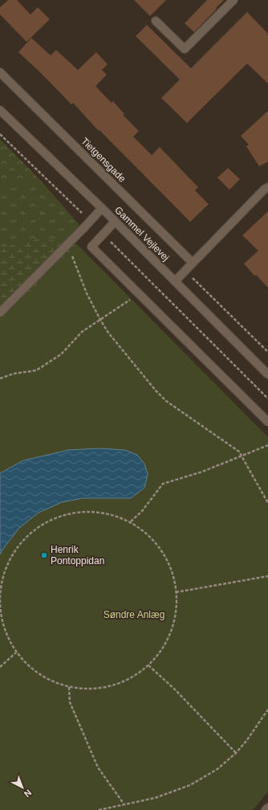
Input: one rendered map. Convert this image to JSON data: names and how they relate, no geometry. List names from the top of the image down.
{
  "streets": {
    "street": ["Tietgensgade", "Gammel Vejlevej"]
  },
  "parks": ["Søndre Anlæg"],
  "places": ["Henrik Pontoppidan"],
  "north": "bottom right"
}
